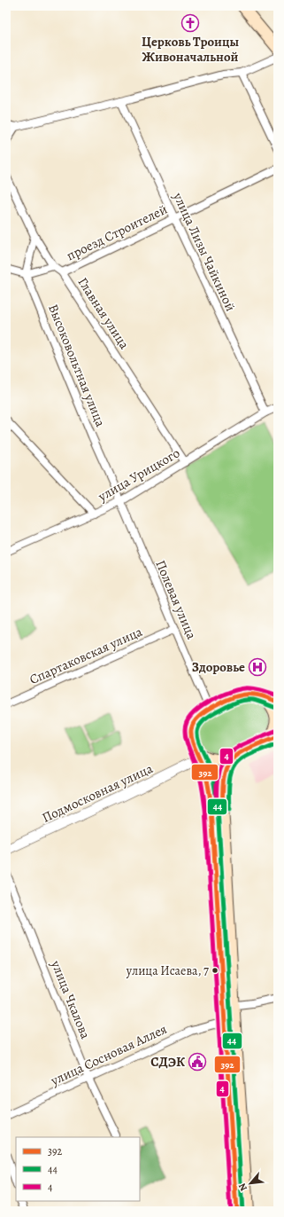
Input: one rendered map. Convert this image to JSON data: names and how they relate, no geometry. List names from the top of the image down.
{
  "streets": {
    "street": [
      "проезд Строителей",
      "улица Лизы Чайкиной",
      "Главная улица",
      "Высоковольтная улица",
      "улица Урицкого",
      "Полевая улица",
      "Спартаковская улица",
      "Подмосковная улица",
      "улица Чкалова",
      "улица Сосновая Аллея"
    ]
  },
  "crossings": [
    ["проезд Строителей", "улица Лизы Чайкиной"],
    ["проезд Строителей", "Главная улица"],
    ["улица Лизы Чайкиной", "улица Урицкого"],
    ["Главная улица", "улица Урицкого"],
    ["Высоковольтная улица", "улица Урицкого"],
    ["Высоковольтная улица", "Полевая улица"],
    ["улица Урицкого", "Полевая улица"],
    ["Полевая улица", "Спартаковская улица"],
    ["Полевая улица", "Подмосковная улица"],
    ["улица Чкалова", "улица Сосновая Аллея"]
  ],
  "places": {
    "church": ["Церковь Троицы Живоначальной"],
    "hospital": ["Здоровье"],
    "other": ["улица Исаева, 7"],
    "public building": ["СДЭК"]
  },
  "lines": ["transit line 4", "transit line 392", "transit line 44"],
  "legend": ["392", "44", "4"],
  "north": "bottom left"
}
